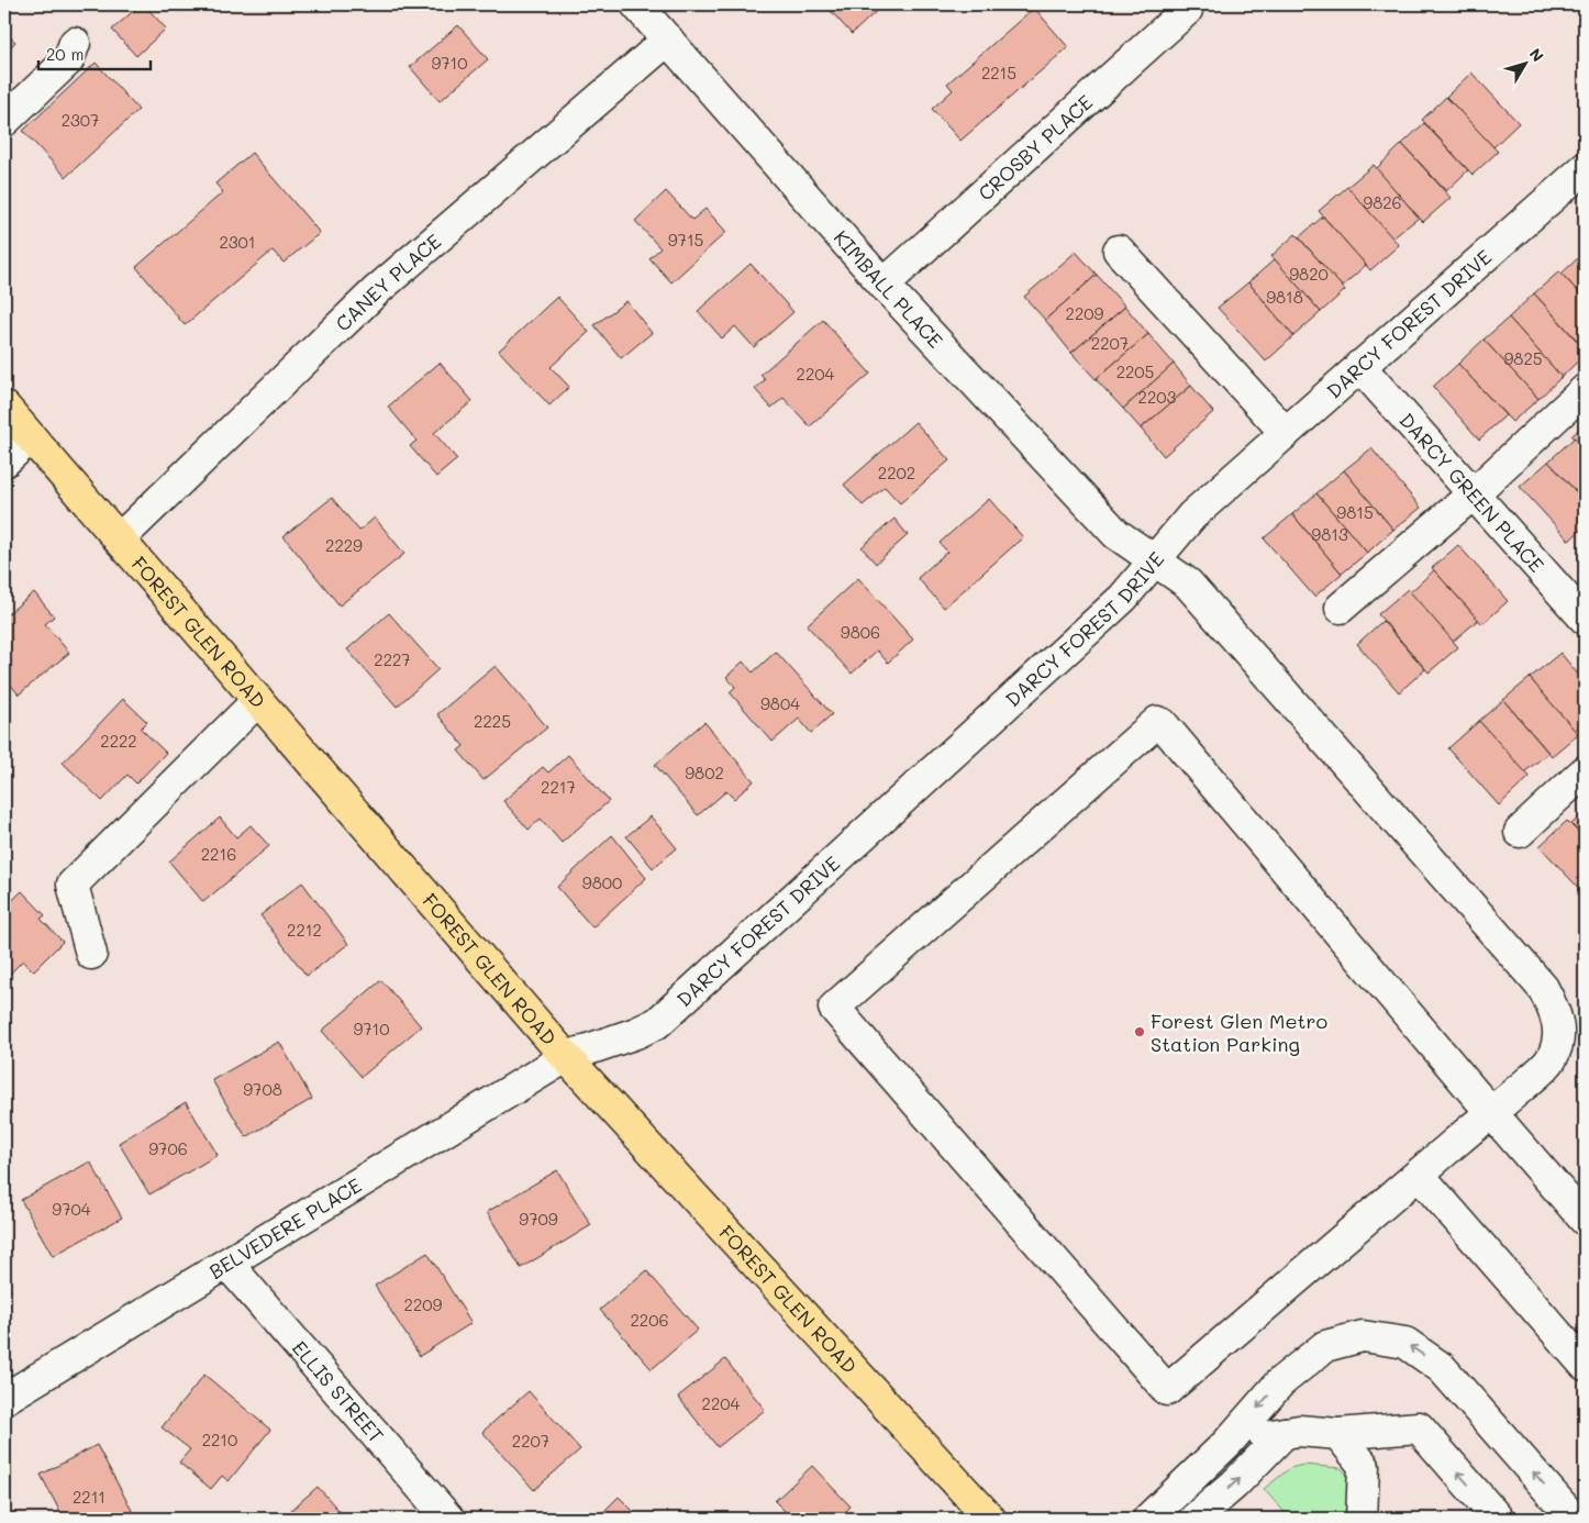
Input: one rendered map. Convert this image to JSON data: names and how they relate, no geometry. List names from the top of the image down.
{
  "streets": {
    "main road": ["FOREST GLEN ROAD"],
    "street": [
      "CROSBY PLACE",
      "CANEY PLACE",
      "KIMBALL PLACE",
      "DARCY FOREST DRIVE",
      "DARCY GREEN PLACE",
      "BELVEDERE PLACE",
      "ELLIS STREET"
    ]
  },
  "crossings": [
    ["CROSBY PLACE", "KIMBALL PLACE"],
    ["CANEY PLACE", "KIMBALL PLACE"],
    ["CANEY PLACE", "FOREST GLEN ROAD"],
    ["KIMBALL PLACE", "DARCY FOREST DRIVE"],
    ["DARCY FOREST DRIVE", "DARCY GREEN PLACE"],
    ["DARCY FOREST DRIVE", "FOREST GLEN ROAD"],
    ["DARCY FOREST DRIVE", "BELVEDERE PLACE"],
    ["FOREST GLEN ROAD", "BELVEDERE PLACE"],
    ["BELVEDERE PLACE", "ELLIS STREET"]
  ],
  "places": ["Forest Glen Metro Station Parking"],
  "house_numbers": [
    "9710",
    "2215",
    "2307",
    "9826",
    "9715",
    "2301",
    "9820",
    "9818",
    "2209",
    "2207",
    "9825",
    "2205",
    "2204",
    "2203",
    "2202",
    "9815",
    "9813",
    "2229",
    "9806",
    "2227",
    "9804",
    "2225",
    "2222",
    "9802",
    "2217",
    "2216",
    "9800",
    "2212",
    "9710",
    "9708",
    "9706",
    "9704",
    "9709",
    "2209",
    "2206",
    "2204",
    "2210",
    "2207",
    "2211"
  ],
  "scale_bar": "20 m",
  "north": "top right"
}
